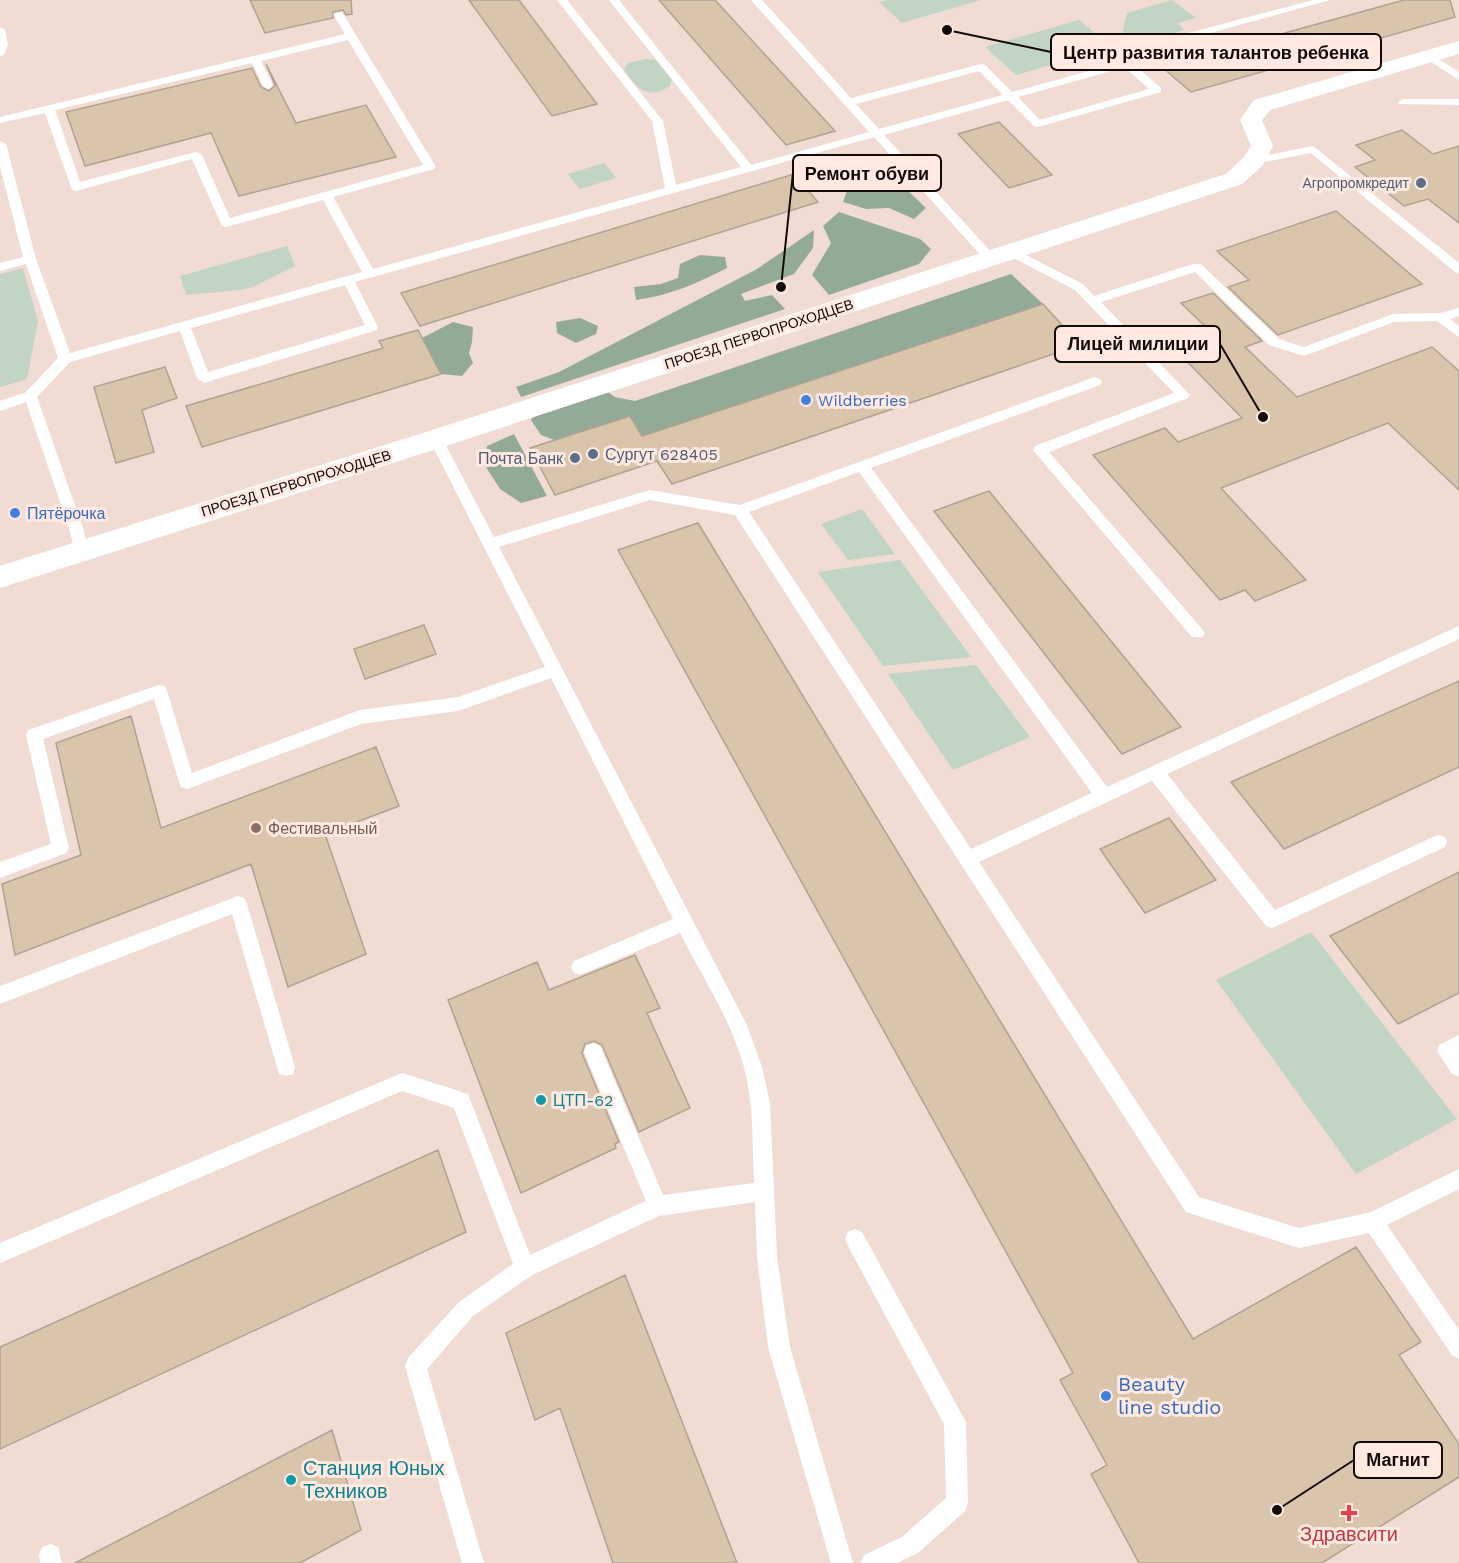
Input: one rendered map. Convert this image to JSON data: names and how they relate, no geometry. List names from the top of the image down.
{
  "streets": {
    "street": ["ПРОЕЗД ПЕРВОПРОХОДЦЕВ"]
  },
  "places": {
    "other": [
      "Центр развития талантов ребенка",
      "Агропромкредит",
      "Ремонт обуви",
      "Wildberries",
      "Лицей милиции",
      "Сургут 628405",
      "Почта Банк",
      "Пятёрочка",
      "Фестивальный",
      "ЦТП-62",
      "Beauty line studio",
      "Станция Юных Техников",
      "Магнит"
    ],
    "health": ["Здравсити"]
  }
}
